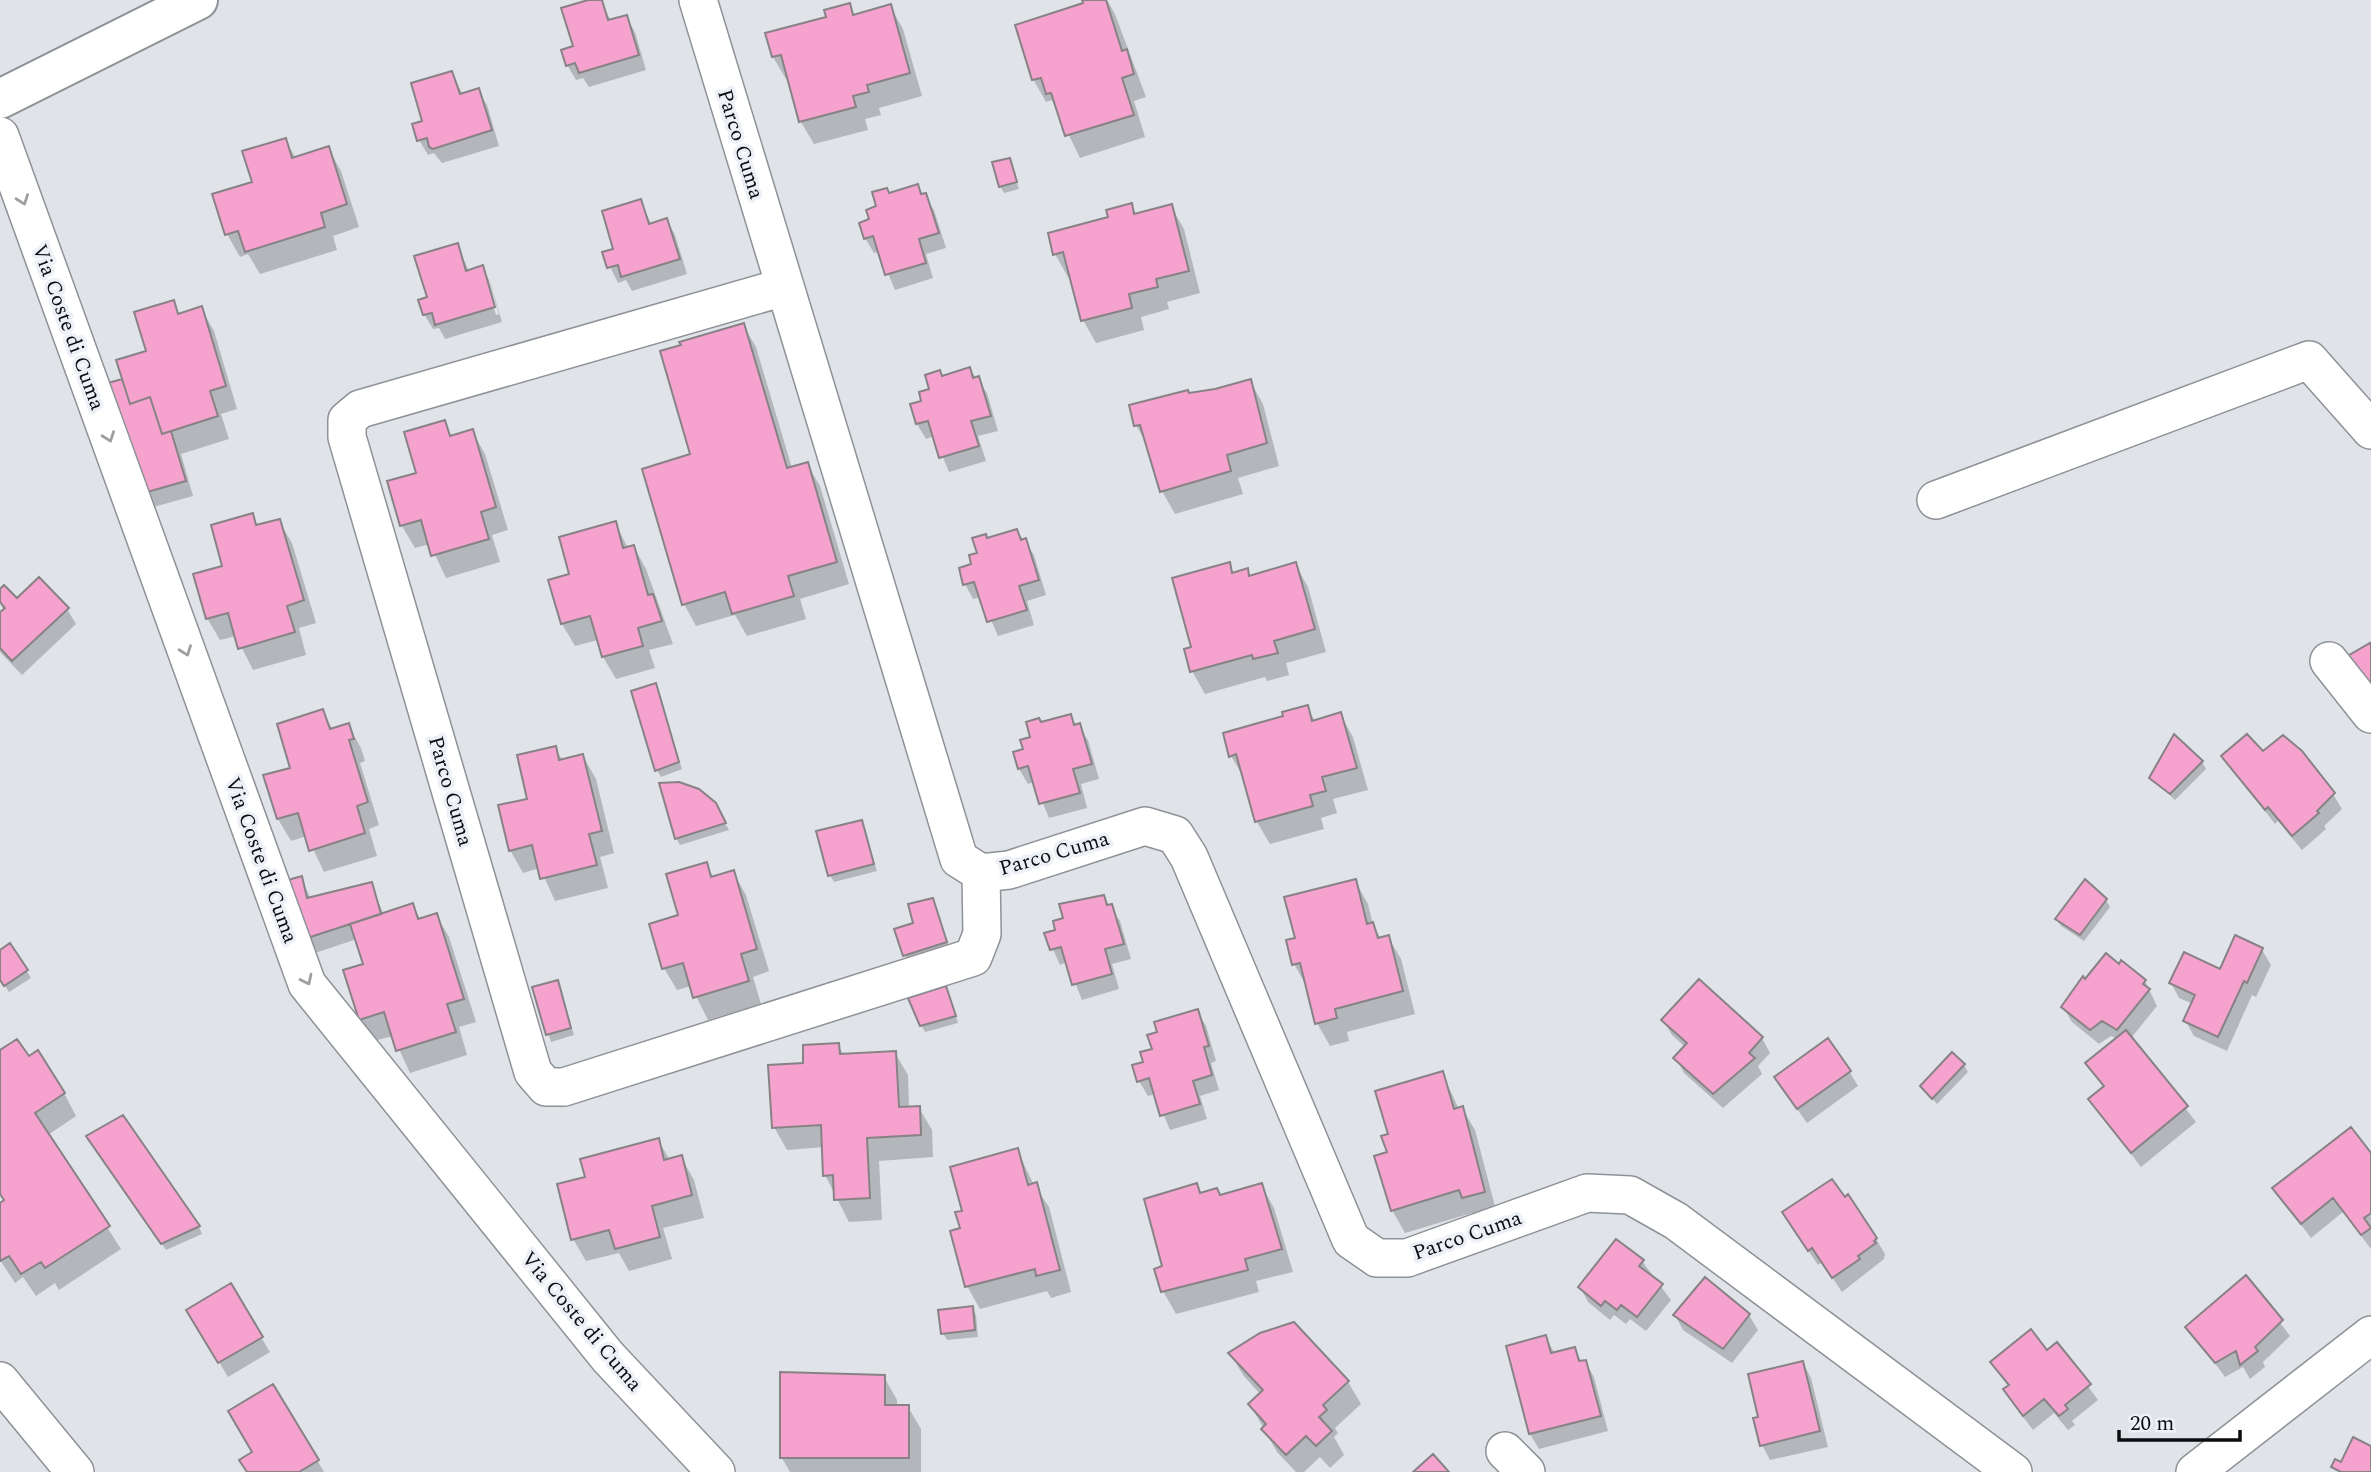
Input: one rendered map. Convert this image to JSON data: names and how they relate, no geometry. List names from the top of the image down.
{
  "streets": {
    "street": ["Parco Cuma", "Via Coste di Cuma"]
  },
  "one_way": ["Via Coste di Cuma"],
  "scale_bar": "20 m"
}
